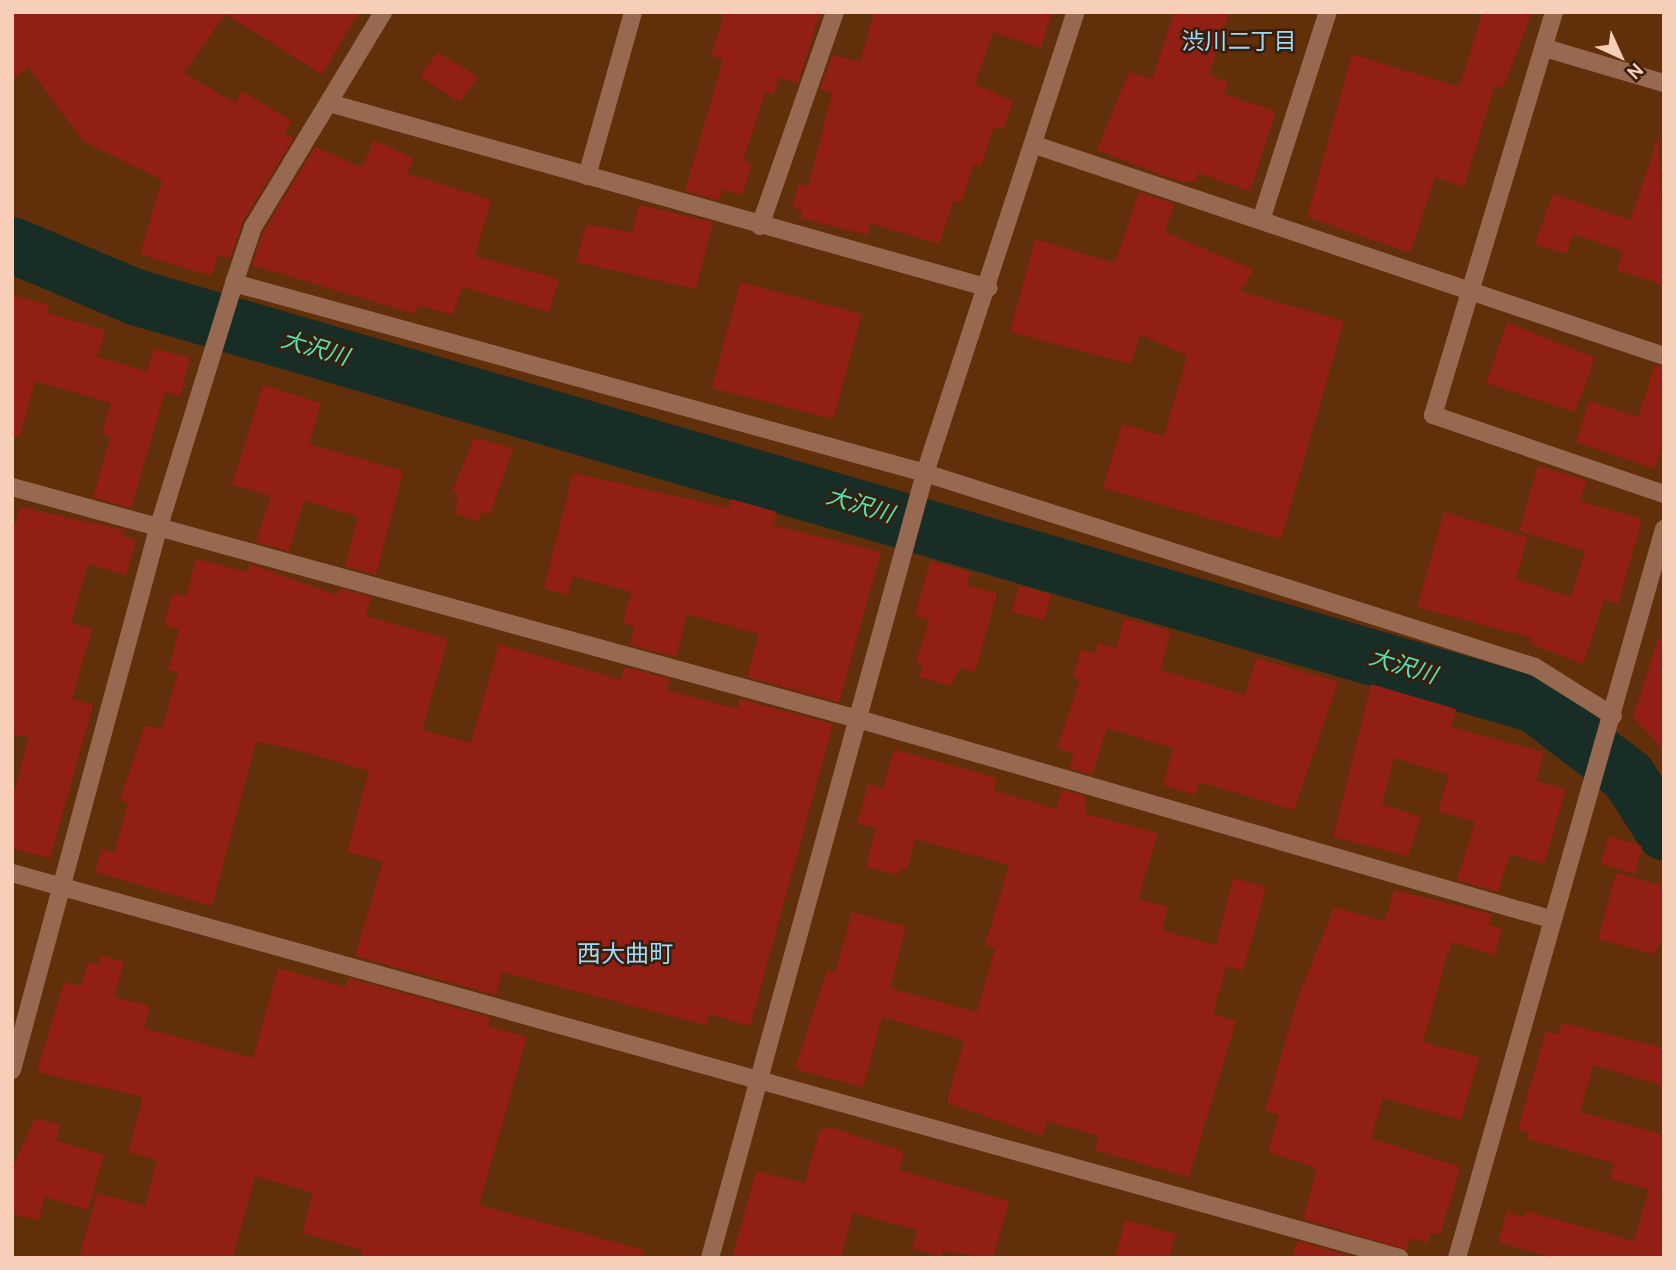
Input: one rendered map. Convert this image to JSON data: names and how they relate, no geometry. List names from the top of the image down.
{
  "districts": ["渋川二丁目", "西大曲町"],
  "water": ["大沢川"],
  "north": "bottom right"
}
